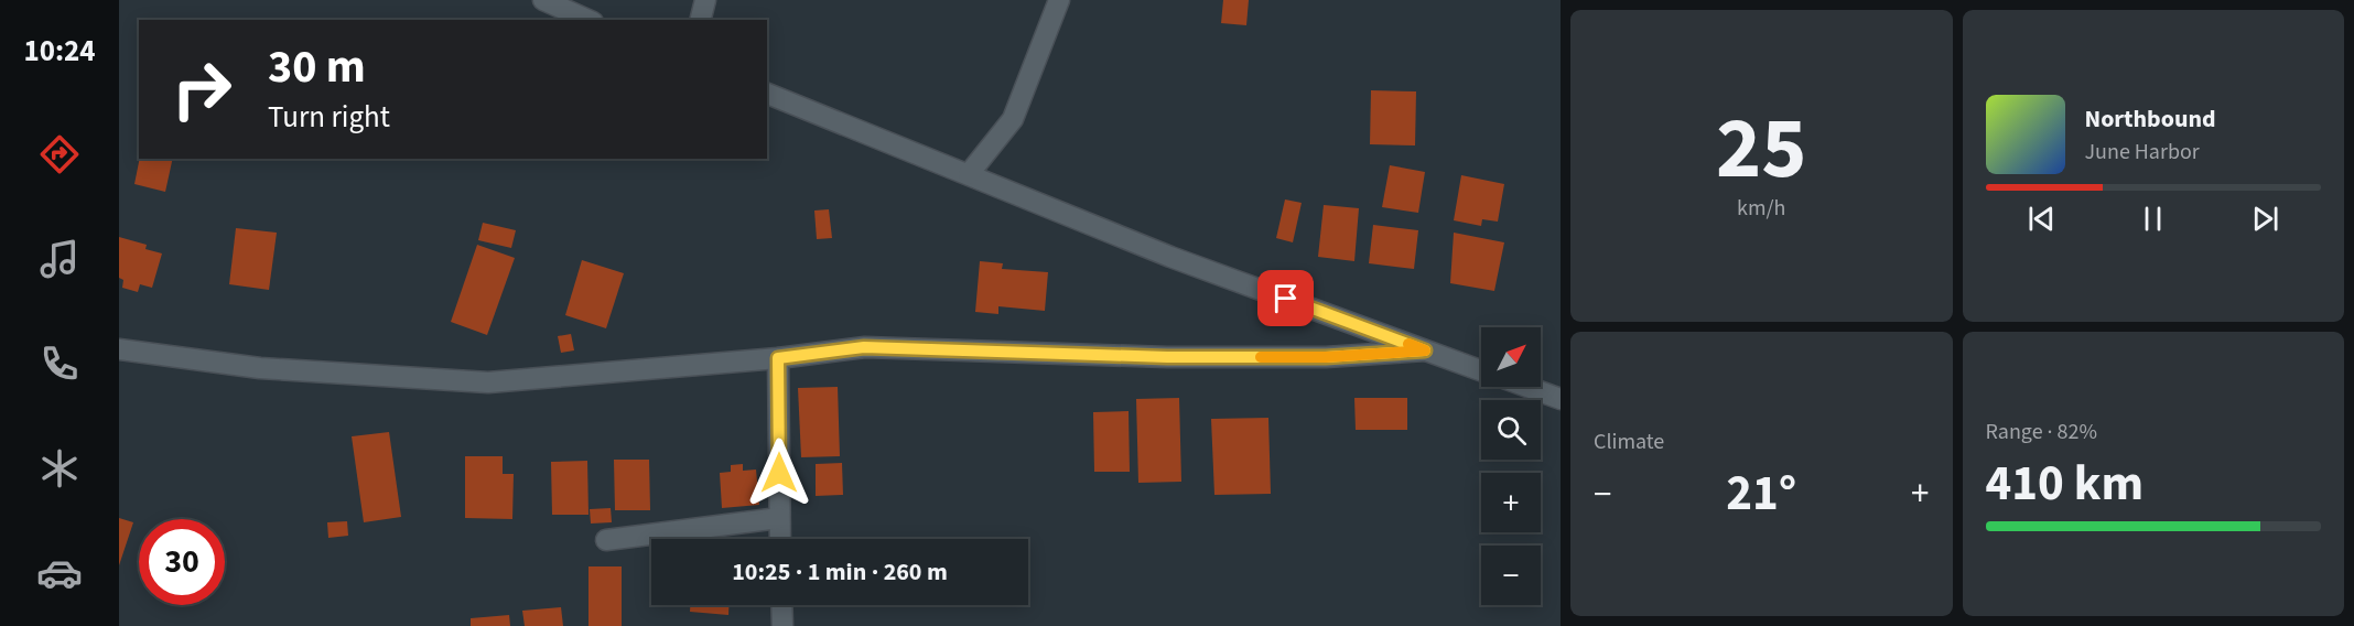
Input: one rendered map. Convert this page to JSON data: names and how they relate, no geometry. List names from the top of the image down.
{
  "north": "top right",
  "page": {
    "tabs": "10:24",
    "tile": [
      ["25", "km/h"],
      "Climate",
      ["Range · 82%", "410 km"]
    ],
    "turn": ["30 m", "Turn right"],
    "song": ["Northbound", "June Harbor"],
    "map_buttons": ["+", "−"],
    "heat": ["−", "21°", "+"],
    "limit": "30",
    "trip": "10:25 · 1 min · 260 m"
  }
}
